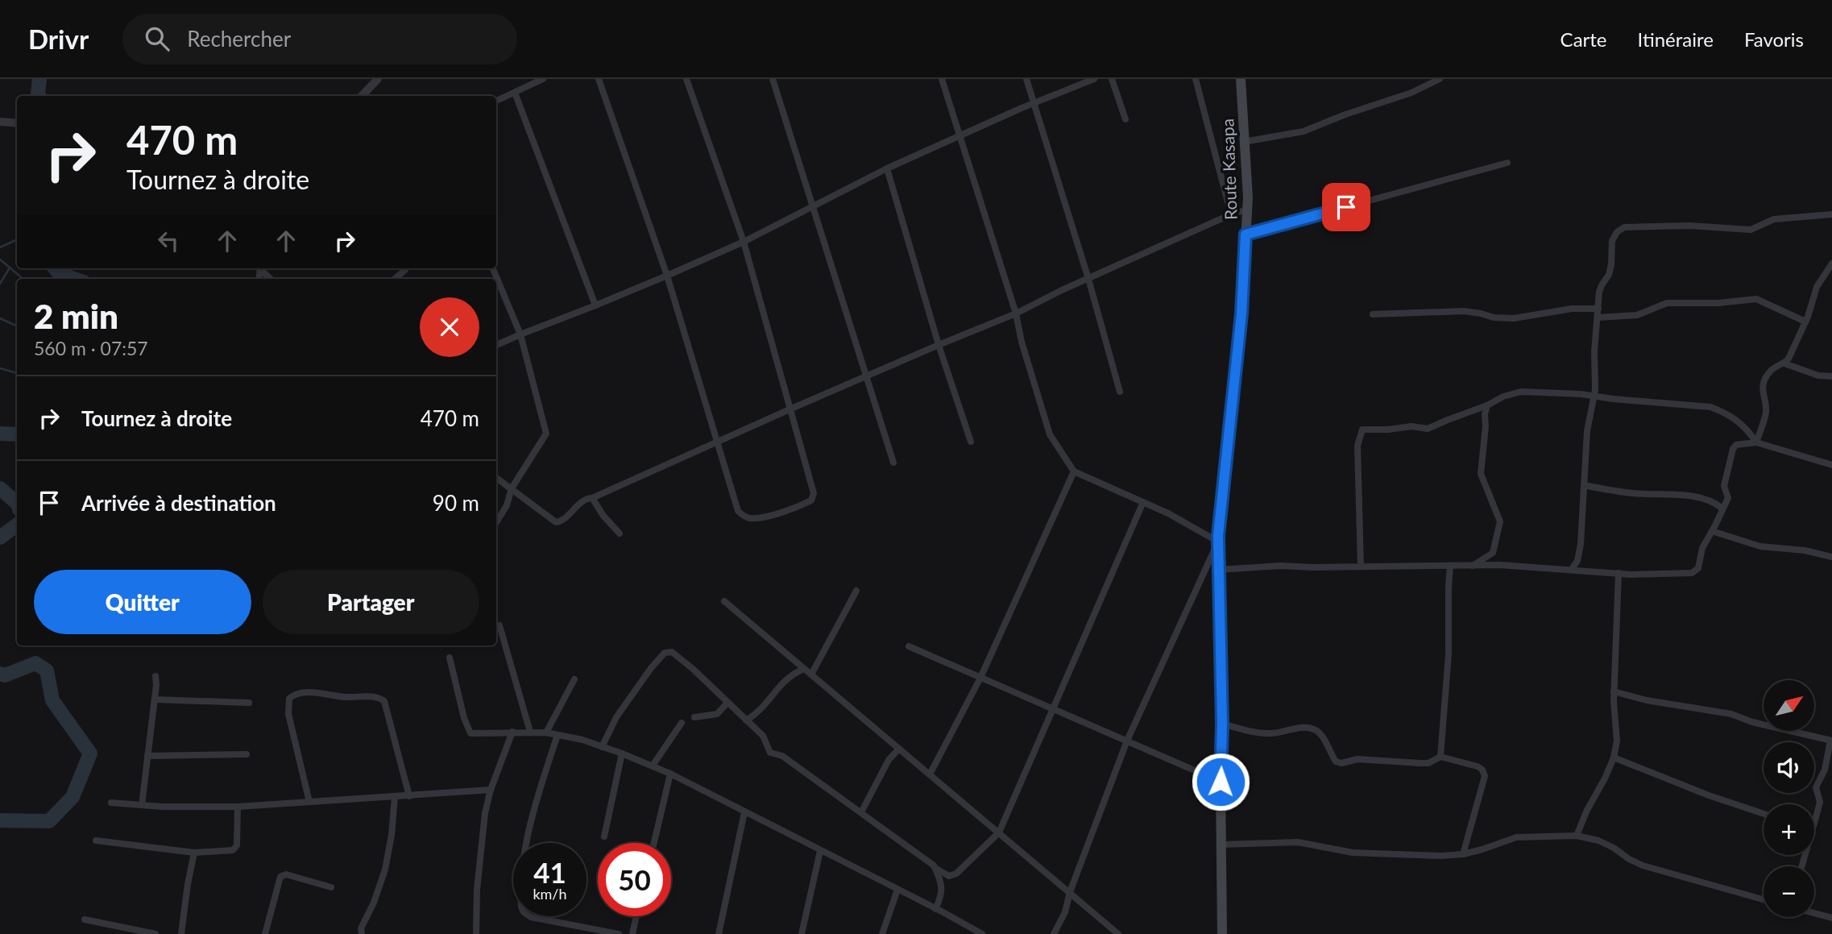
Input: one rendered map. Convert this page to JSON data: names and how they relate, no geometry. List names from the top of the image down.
{
  "streets": {
    "main road": ["Route Kasapa"]
  },
  "north": "top right",
  "page": {
    "header": "Drivr",
    "search": "Rechercher",
    "nav": ["Carte", "Itinéraire", "Favoris"],
    "turn": ["470 m", "Tournez à droite"],
    "heading": ["2 min", "560 m · 07:57"],
    "list": [
      {
        "name": "Tournez à droite",
        "value": "470 m"
      },
      {
        "name": "Arrivée à destination",
        "value": "90 m"
      }
    ],
    "buttons": ["Quitter", "Partager"],
    "map_buttons": ["+", "−"],
    "speed": "41 km/h",
    "limit": "50"
  }
}
